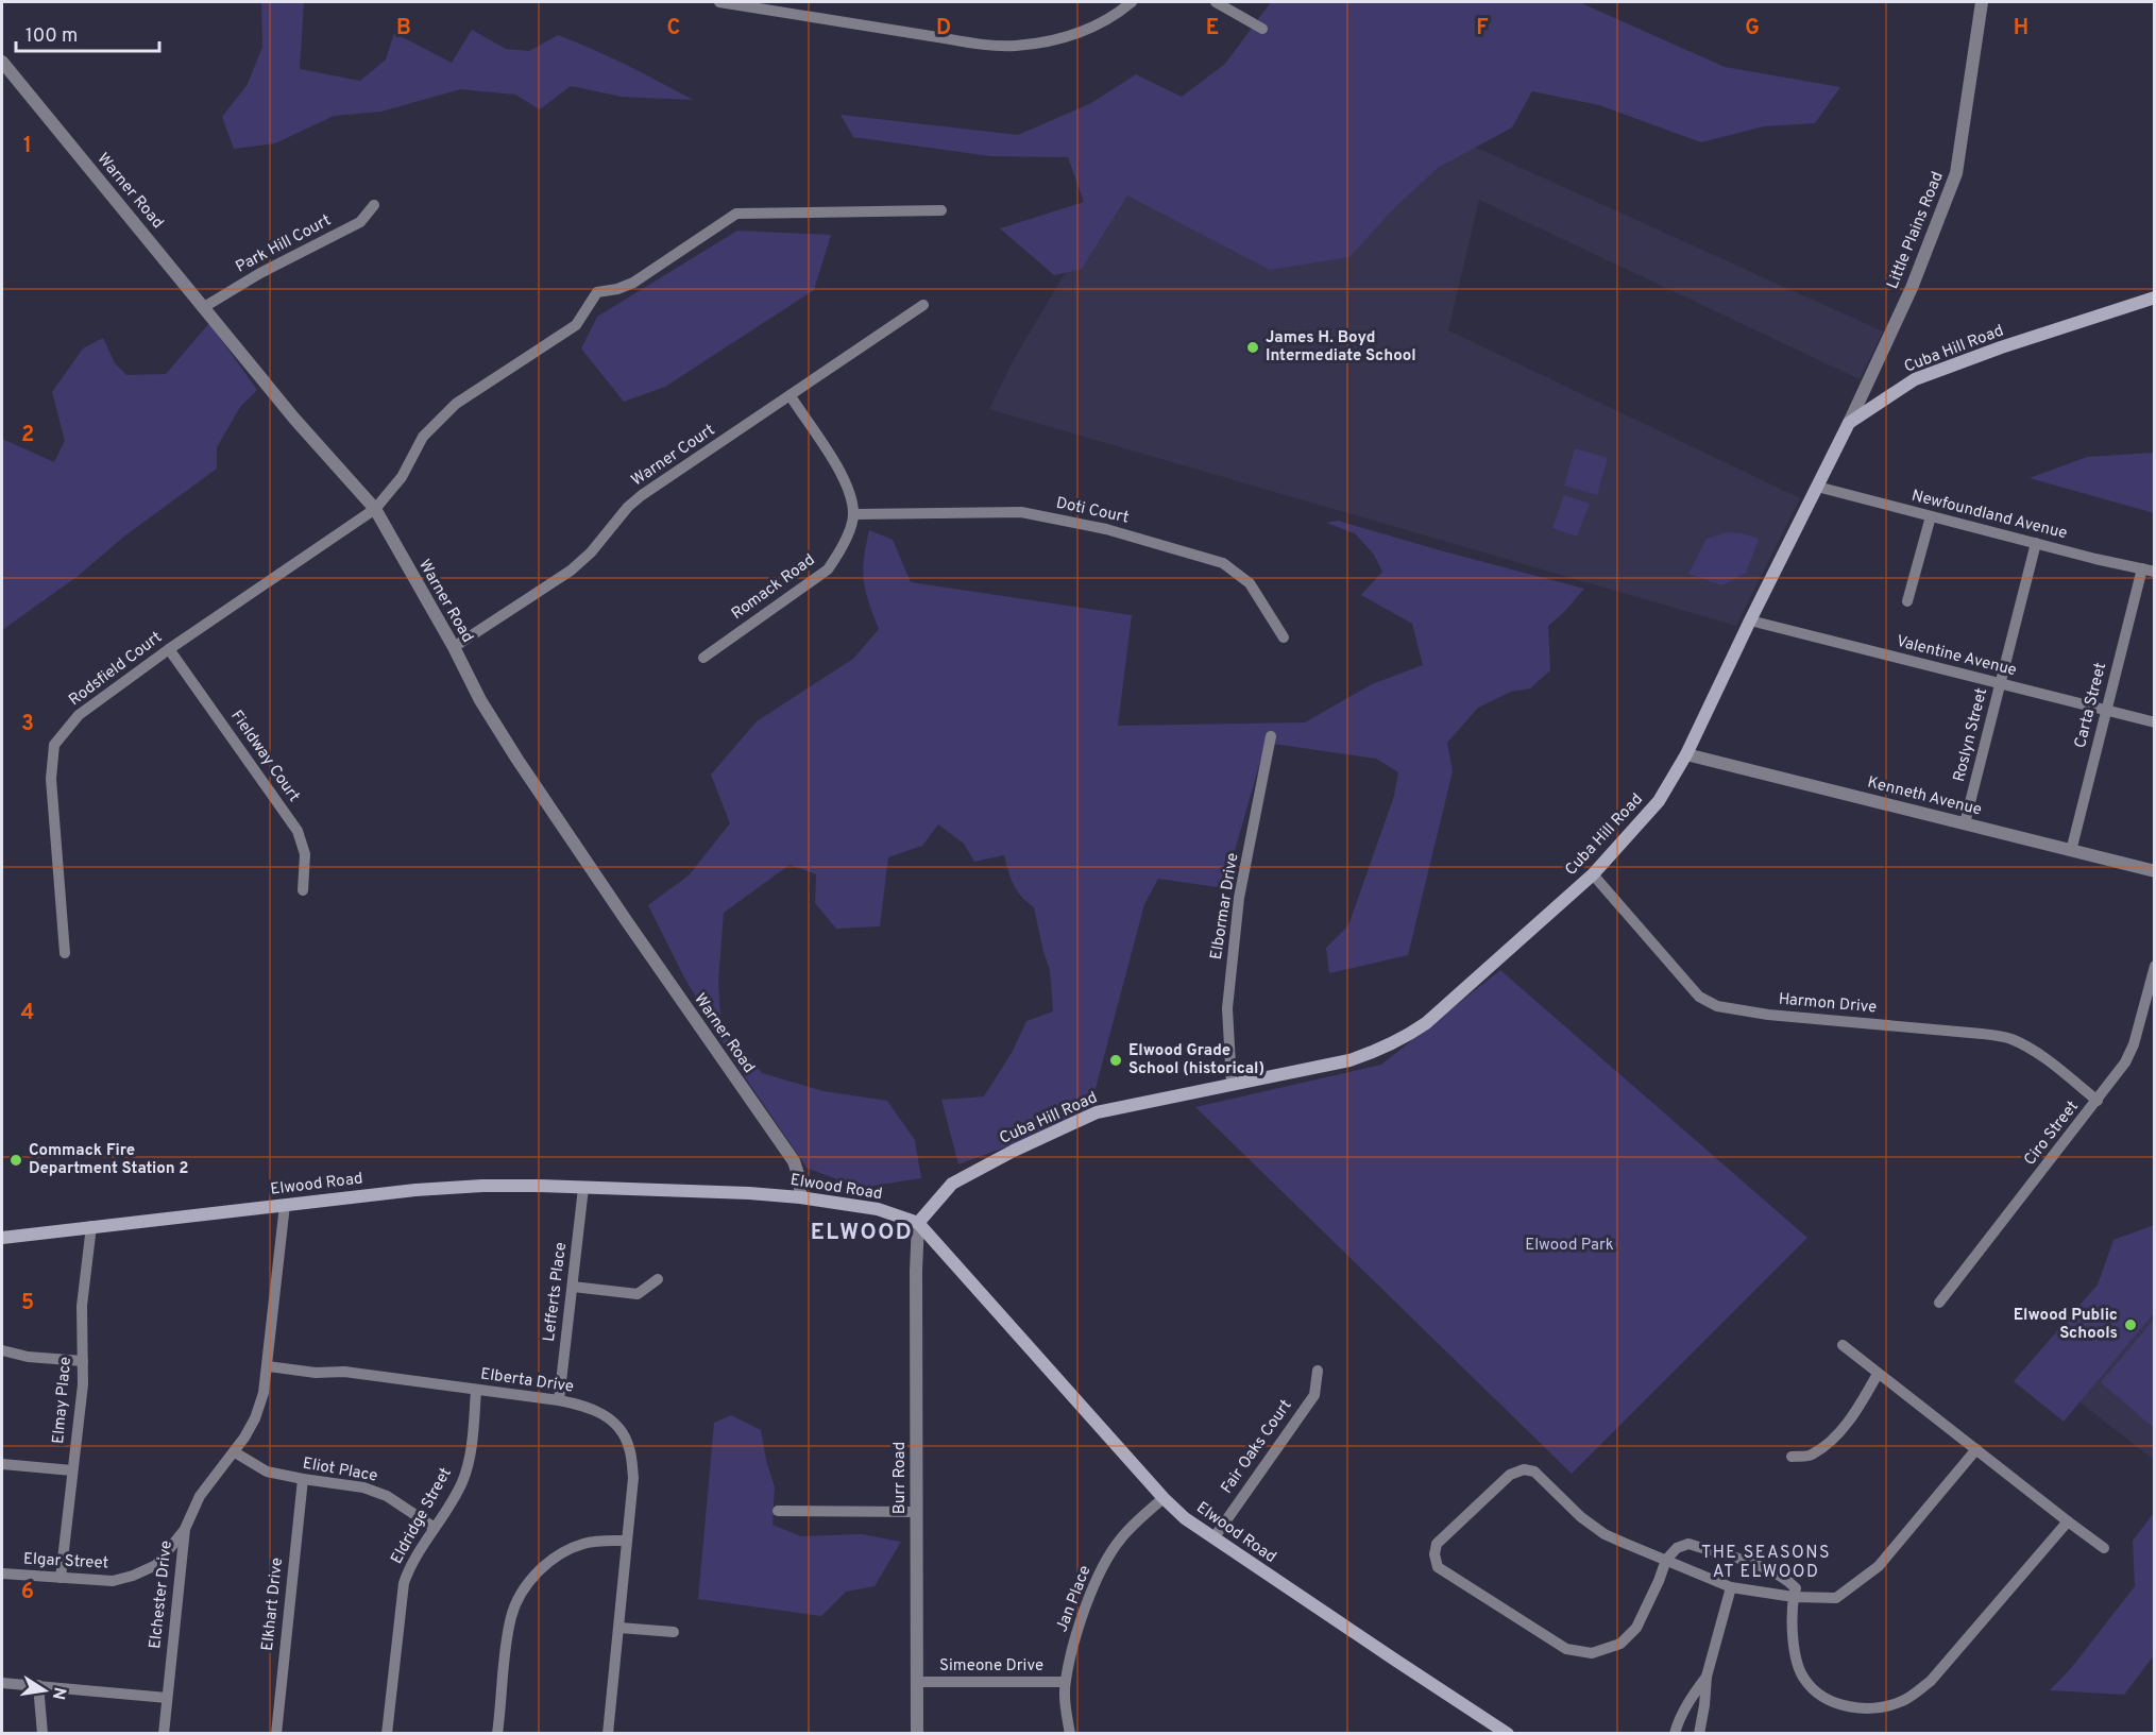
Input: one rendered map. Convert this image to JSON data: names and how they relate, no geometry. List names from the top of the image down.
{
  "streets": {
    "main road": ["Cuba Hill Road", "Elwood Road"],
    "street": [
      "Warner Road",
      "Little Plains Road",
      "Park Hill Court",
      "Warner Court",
      "Doti Court",
      "Newfoundland Avenue",
      "Romack Road",
      "Valentine Avenue",
      "Rodsfield Court",
      "Carta Street",
      "Roslyn Street",
      "Fieldway Court",
      "Kenneth Avenue",
      "Elbormar Drive",
      "Harmon Drive",
      "Ciro Street",
      "Lefferts Place",
      "Elberta Drive",
      "Elmay Place",
      "Fair Oaks Court",
      "Eliot Place",
      "Burr Road",
      "Eldridge Street",
      "Elgar Street",
      "Elchester Drive",
      "Jan Place",
      "Elkhart Drive",
      "Simeone Drive"
    ]
  },
  "crossings": [
    ["Warner Road", "Park Hill Court"],
    ["Warner Road", "Warner Court"],
    ["Warner Road", "Rodsfield Court"],
    ["Warner Road", "Elwood Road"],
    ["Little Plains Road", "Cuba Hill Road"],
    ["Cuba Hill Road", "Newfoundland Avenue"],
    ["Cuba Hill Road", "Valentine Avenue"],
    ["Cuba Hill Road", "Kenneth Avenue"],
    ["Cuba Hill Road", "Elbormar Drive"],
    ["Cuba Hill Road", "Harmon Drive"],
    ["Cuba Hill Road", "Elwood Road"],
    ["Cuba Hill Road", "Burr Road"],
    ["Doti Court", "Romack Road"],
    ["Newfoundland Avenue", "Carta Street"],
    ["Newfoundland Avenue", "Roslyn Street"],
    ["Valentine Avenue", "Carta Street"],
    ["Valentine Avenue", "Roslyn Street"],
    ["Rodsfield Court", "Fieldway Court"],
    ["Carta Street", "Kenneth Avenue"],
    ["Roslyn Street", "Kenneth Avenue"],
    ["Harmon Drive", "Ciro Street"],
    ["Elwood Road", "Lefferts Place"],
    ["Elwood Road", "Elmay Place"],
    ["Elwood Road", "Fair Oaks Court"],
    ["Elwood Road", "Burr Road"],
    ["Elwood Road", "Elchester Drive"],
    ["Elwood Road", "Jan Place"],
    ["Lefferts Place", "Elberta Drive"],
    ["Elberta Drive", "Eldridge Street"],
    ["Elberta Drive", "Elchester Drive"],
    ["Elmay Place", "Elgar Street"],
    ["Eliot Place", "Eldridge Street"],
    ["Eliot Place", "Elchester Drive"],
    ["Eliot Place", "Elkhart Drive"],
    ["Burr Road", "Simeone Drive"],
    ["Elgar Street", "Elchester Drive"],
    ["Jan Place", "Simeone Drive"]
  ],
  "districts": ["ELWOOD", "THE SEASONS AT ELWOOD"],
  "parks": ["Elwood Park"],
  "places": [
    "James H. Boyd Intermediate School",
    "Elwood Grade School (historical)",
    "Commack Fire Department Station 2",
    "Elwood Public Schools"
  ],
  "scale_bar": "100 m",
  "north": "right",
  "grid": {
    "columns": [
      "B",
      "C",
      "D",
      "E",
      "F",
      "G",
      "H"
    ],
    "rows": [
      "1",
      "2",
      "3",
      "4",
      "5",
      "6"
    ]
  }
}
